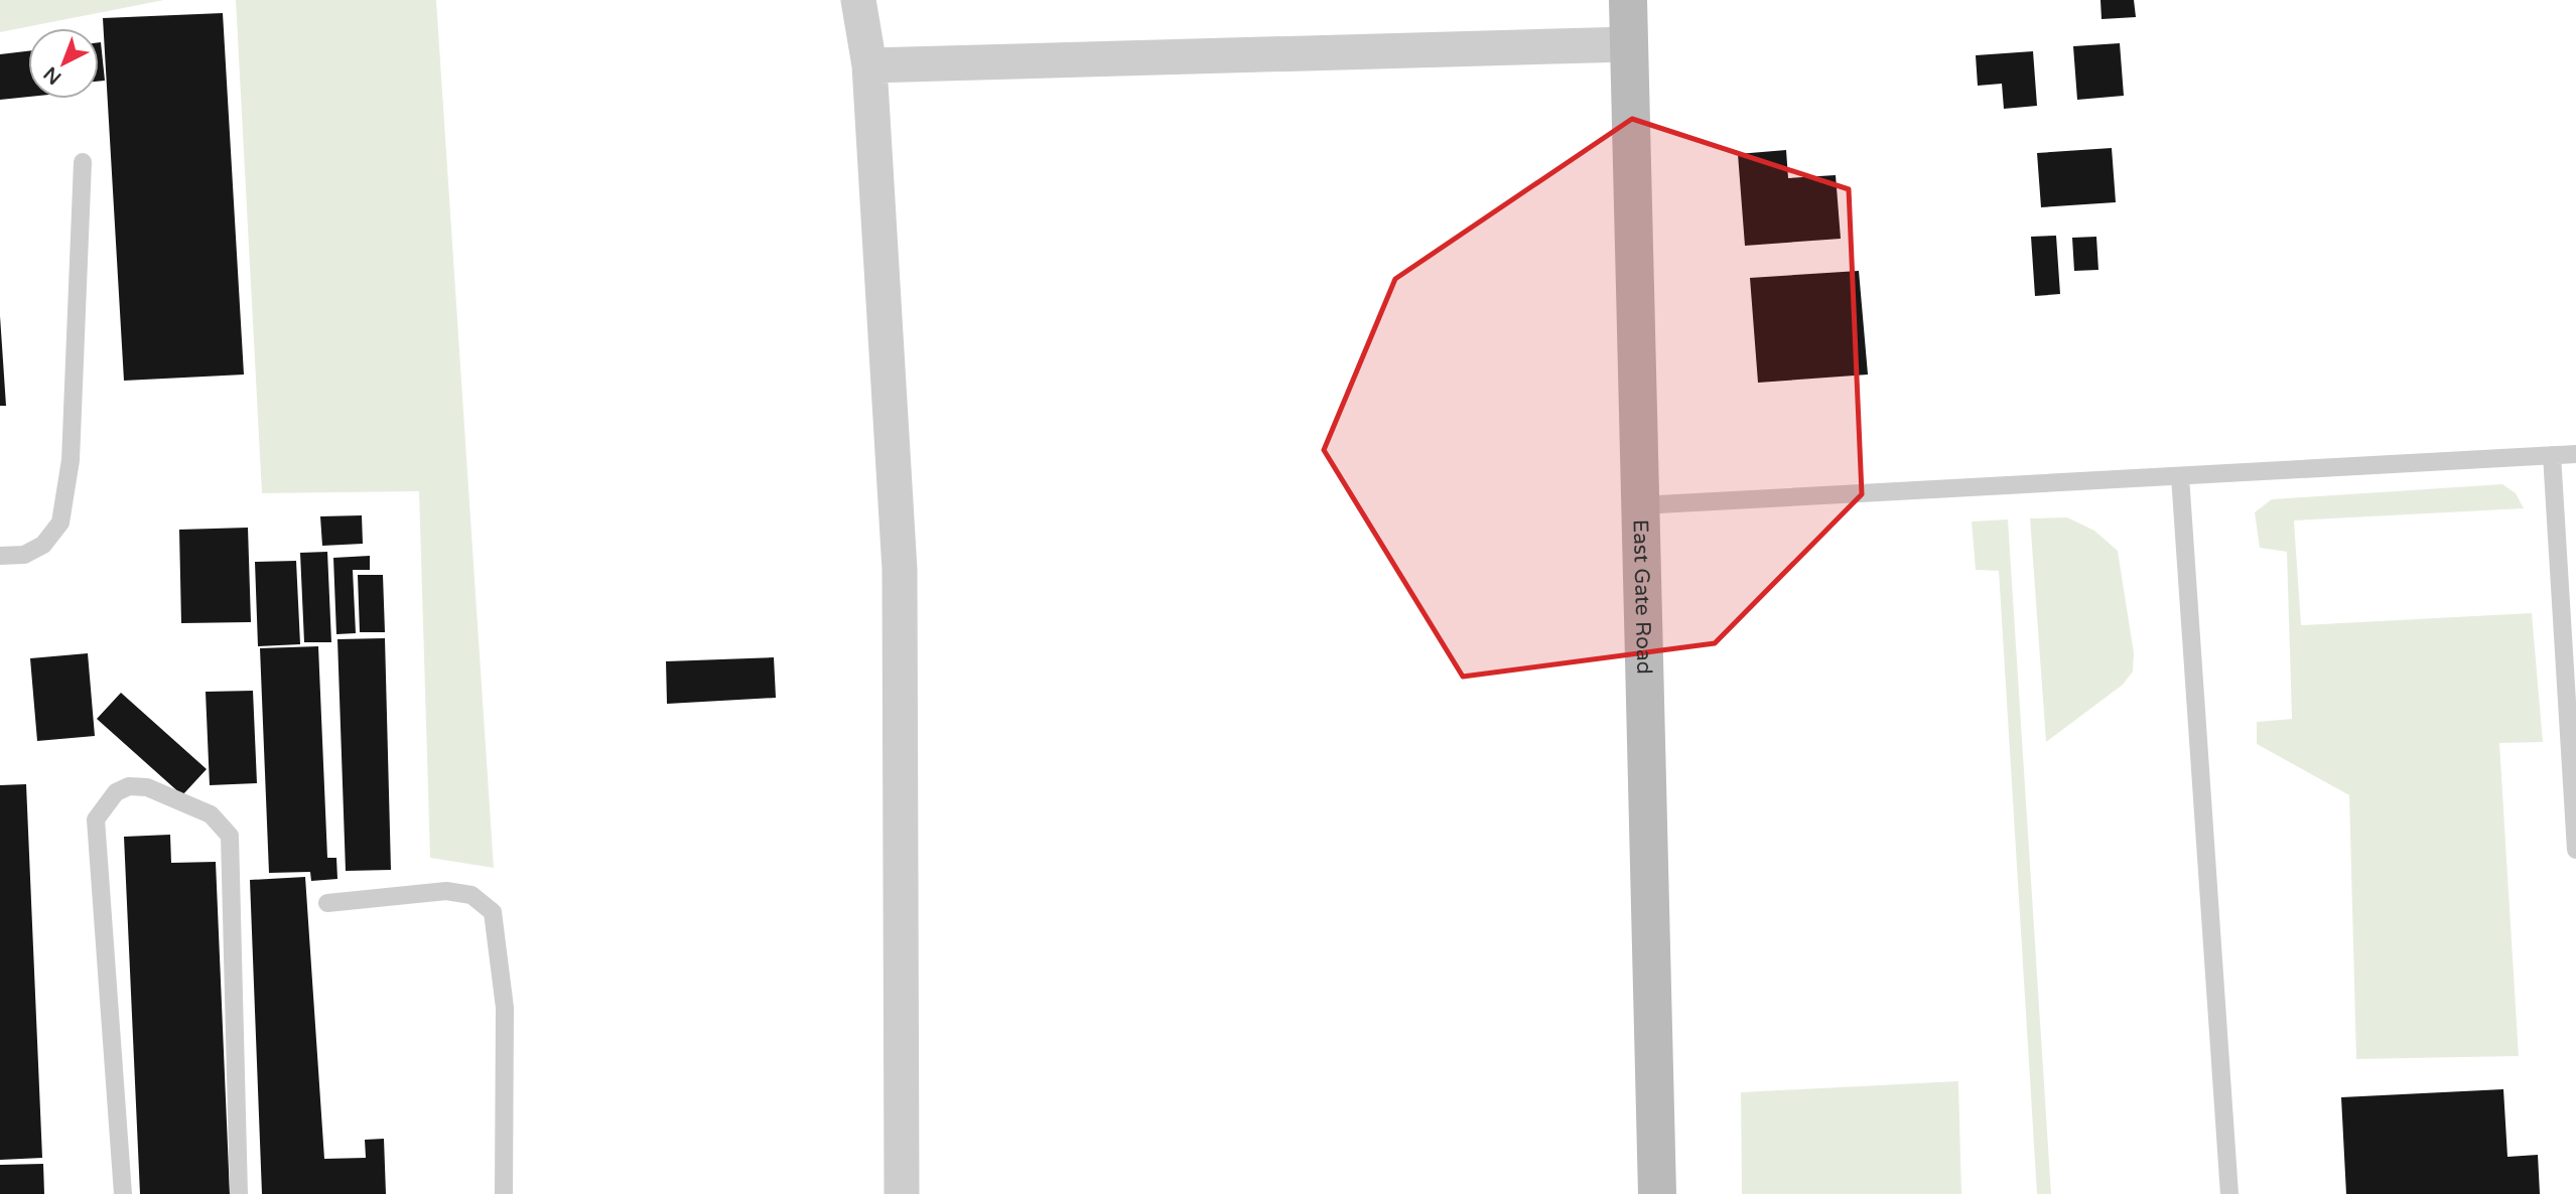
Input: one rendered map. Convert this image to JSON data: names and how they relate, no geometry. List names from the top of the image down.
{
  "streets": {
    "street": ["East Gate Road"]
  },
  "north": "bottom left"
}
